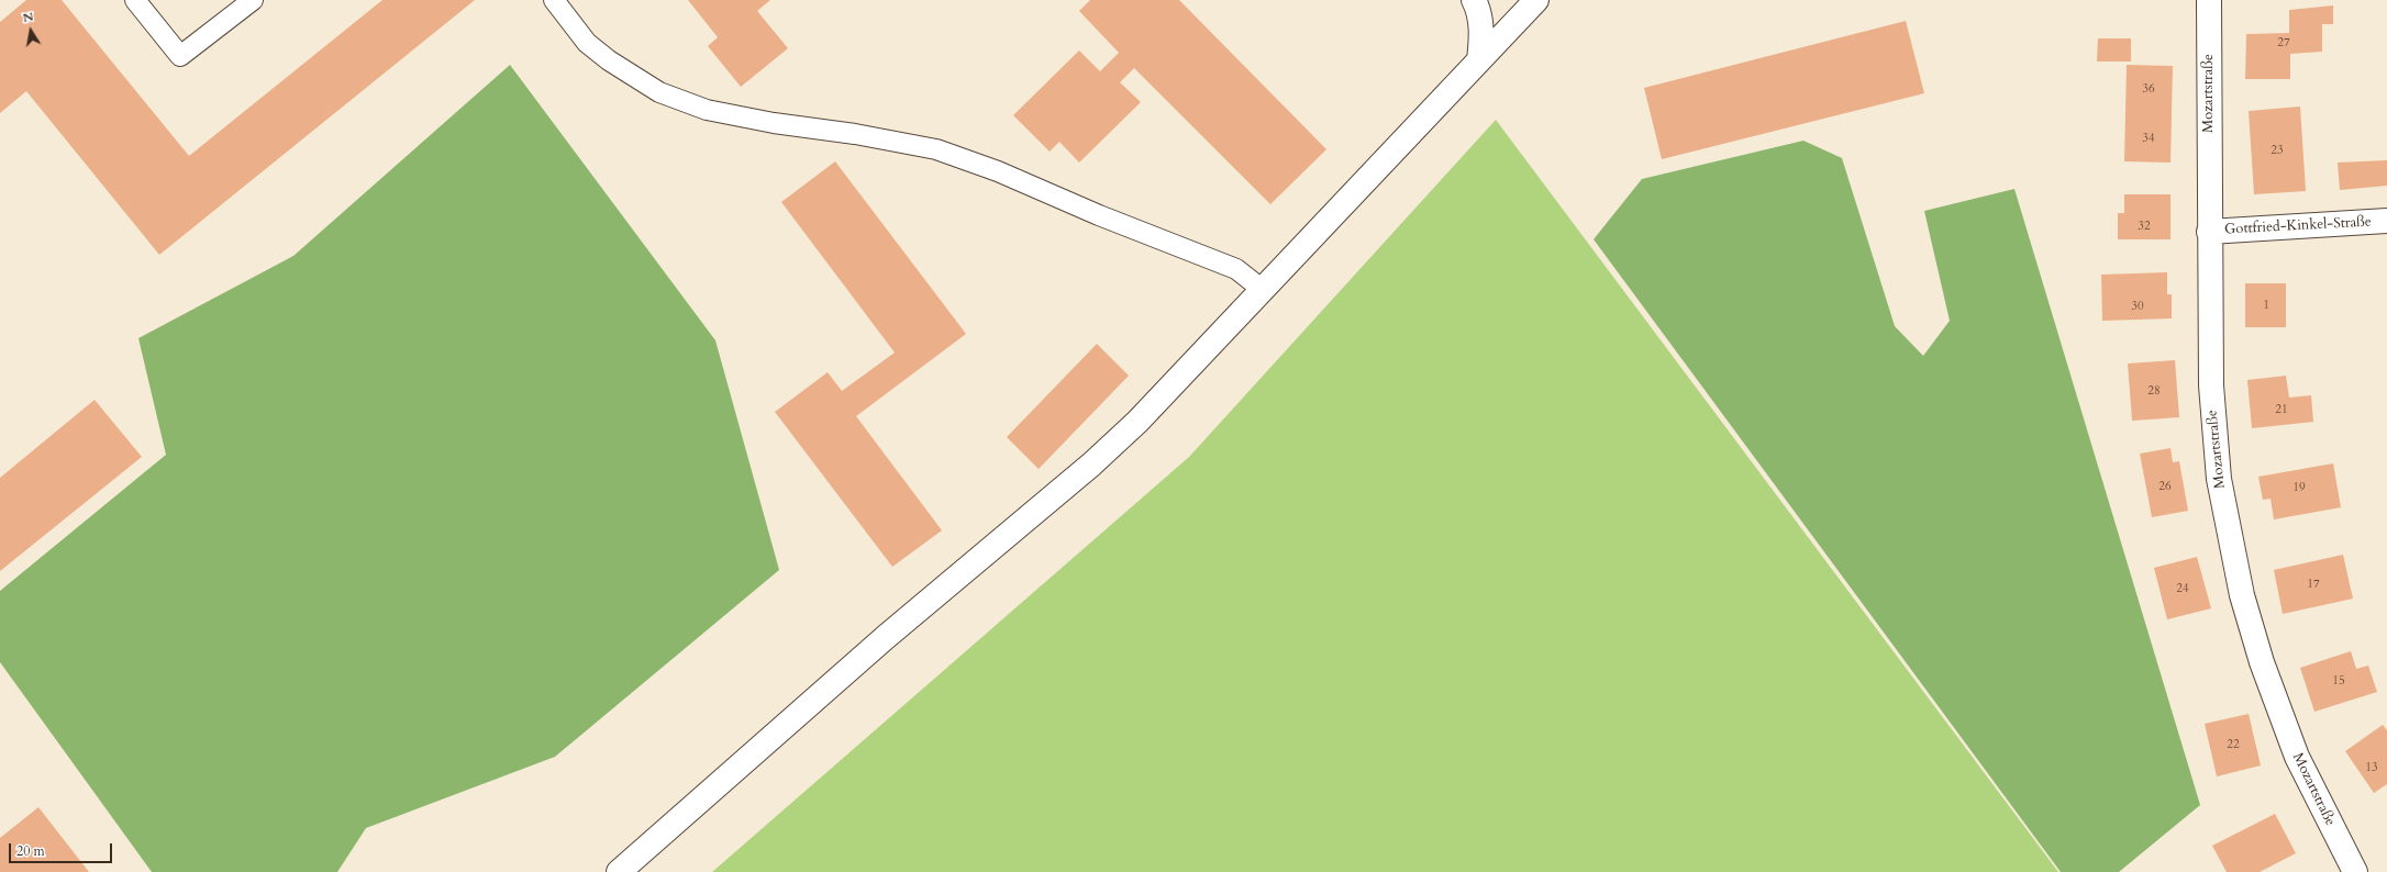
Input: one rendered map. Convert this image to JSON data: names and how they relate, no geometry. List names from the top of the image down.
{
  "streets": {
    "street": ["Mozartstraße", "Gottfried-Kinkel-Straße"]
  },
  "crossings": [
    ["Mozartstraße", "Gottfried-Kinkel-Straße"]
  ],
  "house_numbers": [
    "27",
    "36",
    "34",
    "23",
    "32",
    "1",
    "30",
    "28",
    "21",
    "26",
    "19",
    "17",
    "24",
    "15",
    "22",
    "13"
  ],
  "scale_bar": "20 m",
  "north": "top"
}
